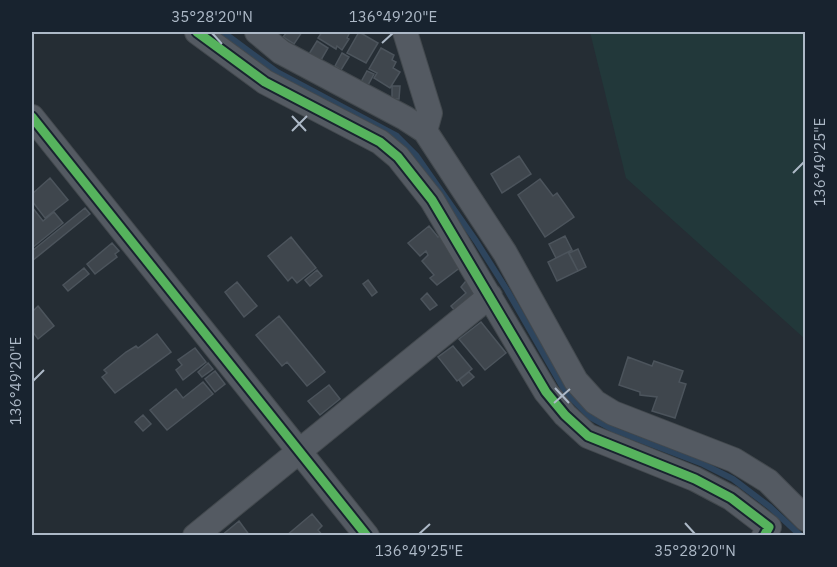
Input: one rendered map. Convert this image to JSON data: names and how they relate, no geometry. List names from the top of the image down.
{
  "coordinates": ["35°28'20\"N", "136°49'20\"E", "136°49'25\"E"]
}
